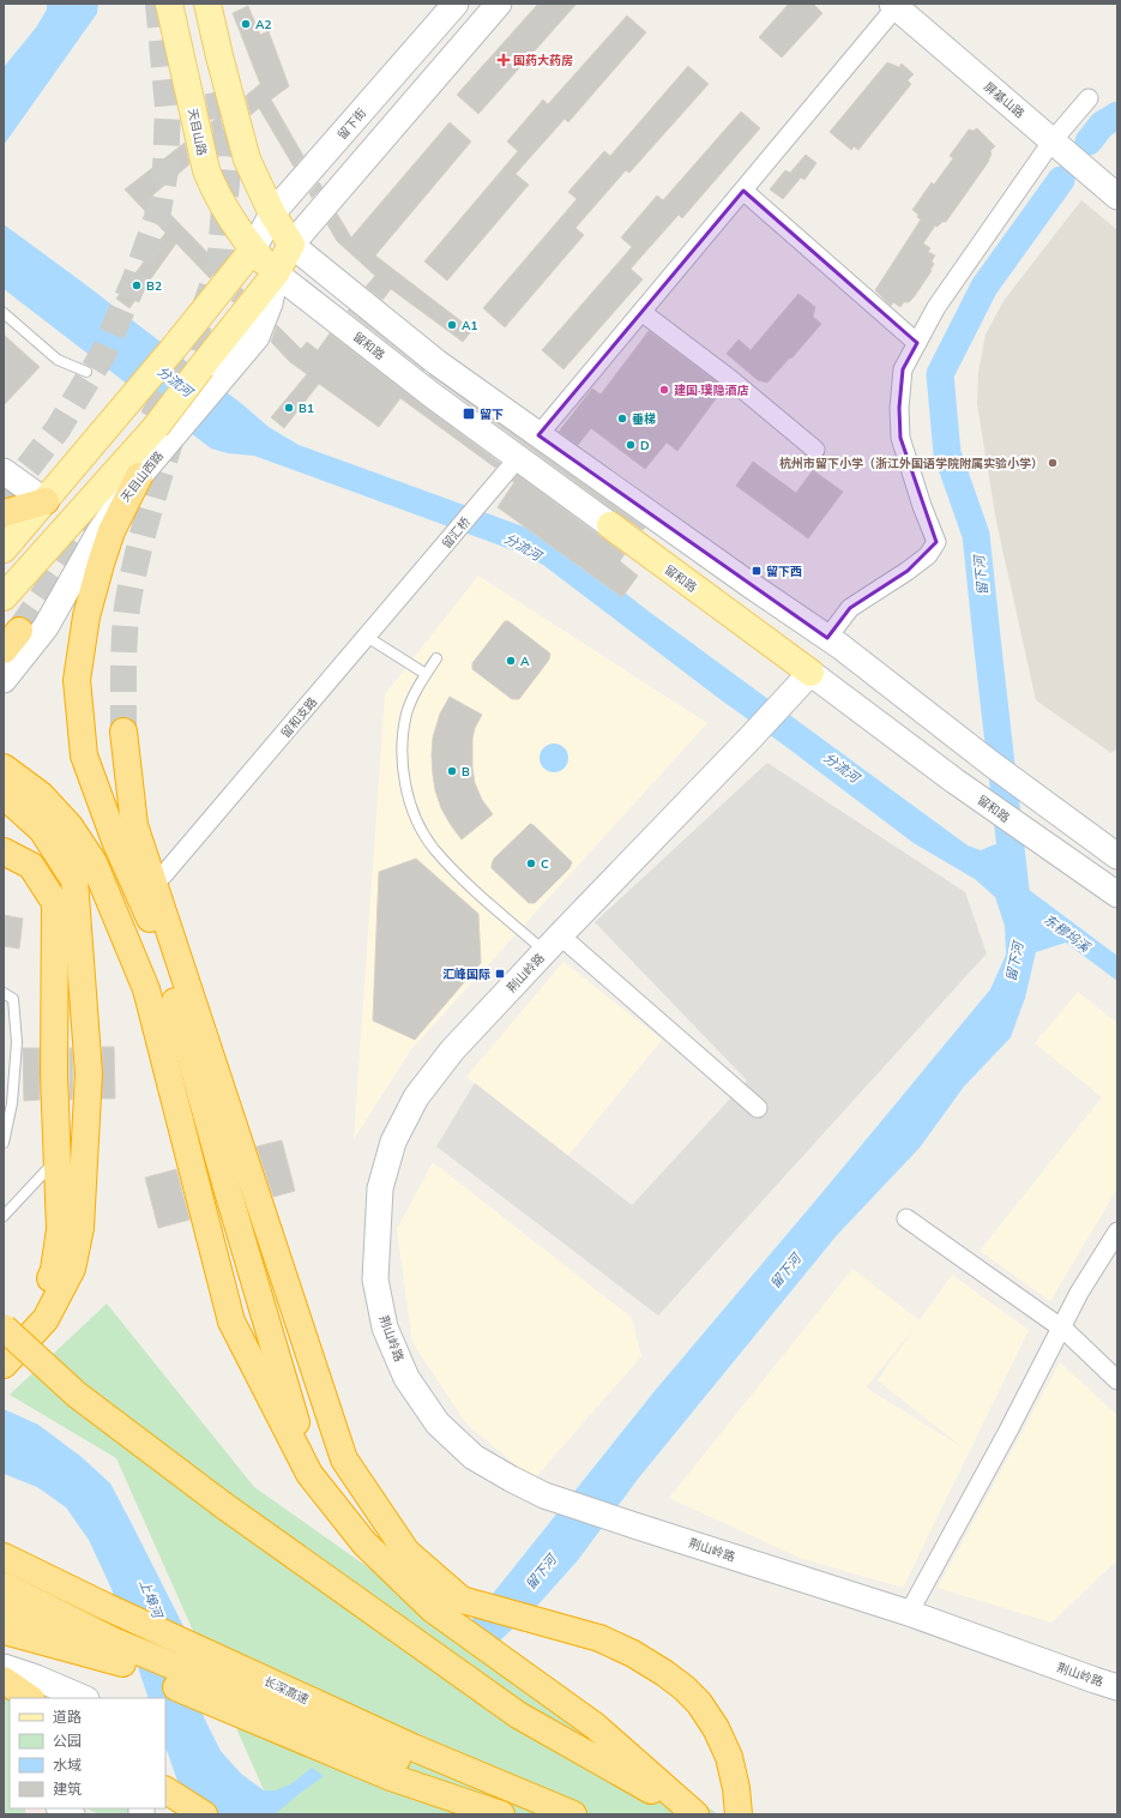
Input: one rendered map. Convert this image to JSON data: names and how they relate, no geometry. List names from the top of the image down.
{
  "streets": {
    "highway": ["长深高速"],
    "main road": [
      "屏基山路",
      "留下街",
      "天目山路",
      "留和路",
      "天目山西路",
      "荆山岭路"
    ],
    "street": ["留汇桥", "留和支路"]
  },
  "crossings": [
    ["留下街", "天目山路"],
    ["留下街", "留和路"],
    ["天目山路", "留和路"],
    ["留和路", "天目山西路"],
    ["留和路", "留汇桥"],
    ["留和路", "荆山岭路"],
    ["留汇桥", "留和支路"]
  ],
  "water": [
    "分流河",
    "留下河",
    "东穆坞溪",
    "上埠河"
  ],
  "places": {
    "other": [
      "A2",
      "B2",
      "A1",
      "建国·璞隐酒店",
      "B1",
      "垂梯",
      "D",
      "杭州市留下小学（浙江外国语学院附属实验小学）",
      "A",
      "B",
      "C"
    ],
    "health": ["国药大药房"],
    "transit": ["留下", "留下西", "汇峰国际"]
  },
  "legend": [
    "道路",
    "公园",
    "水域",
    "建筑"
  ]
}
